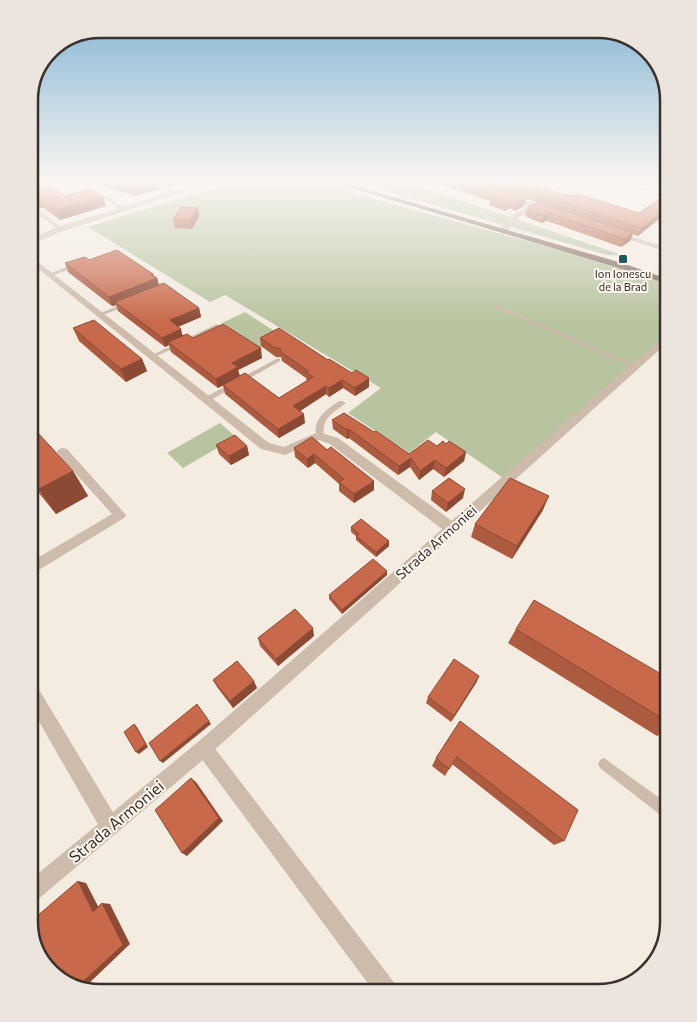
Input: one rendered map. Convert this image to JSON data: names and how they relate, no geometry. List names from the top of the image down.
{
  "streets": {
    "street": ["Strada Armoniei"]
  },
  "places": {
    "transit": ["Ion Ionescu de la Brad"]
  }
}
